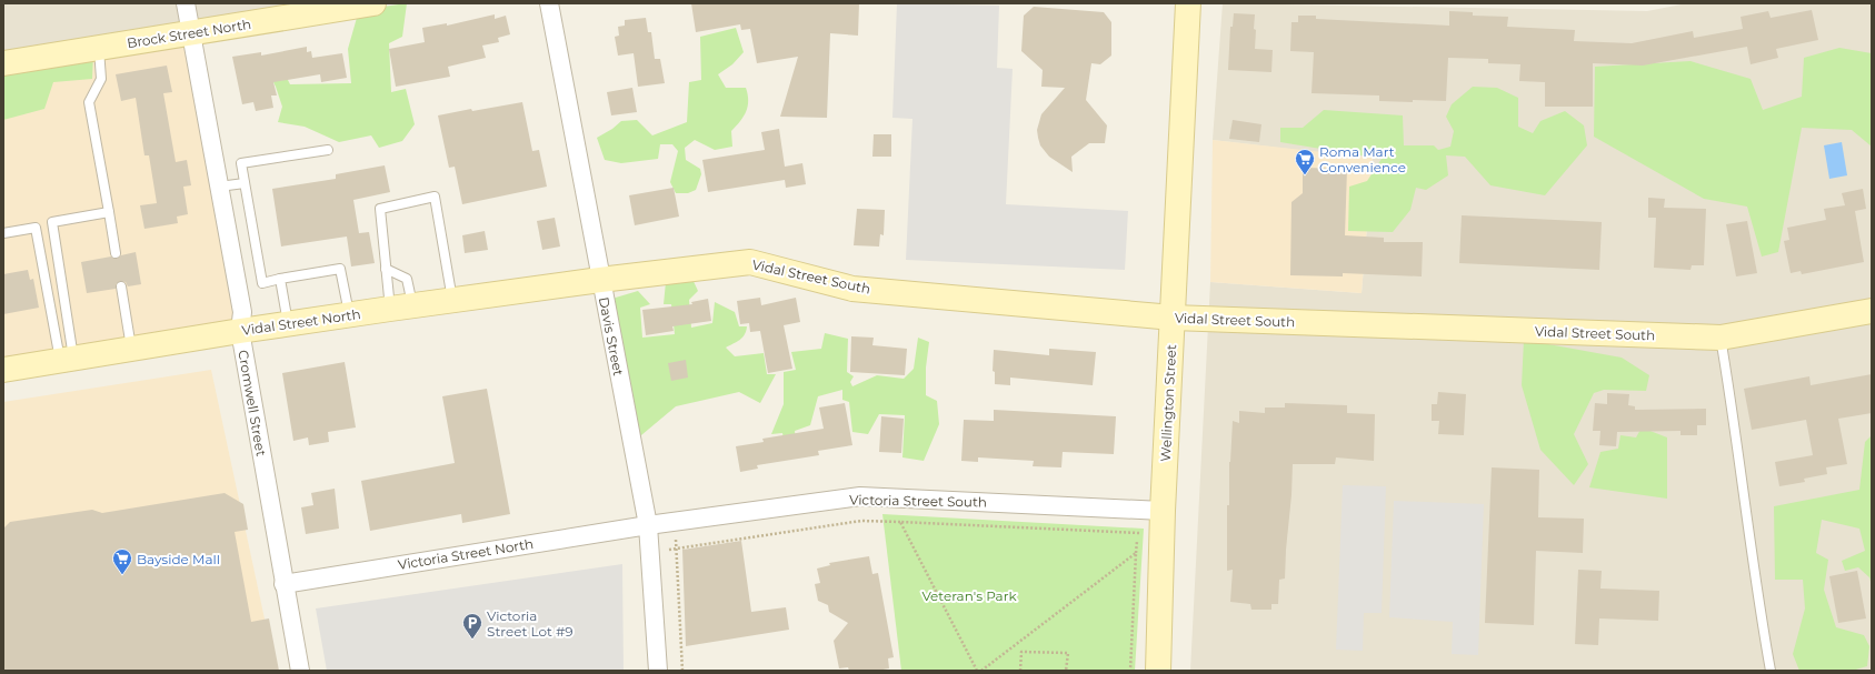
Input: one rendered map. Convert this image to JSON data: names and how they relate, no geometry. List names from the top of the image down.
{
  "streets": {
    "main road": [
      "Brock Street North",
      "Vidal Street South",
      "Vidal Street North",
      "Wellington Street"
    ],
    "street": [
      "Davis Street",
      "Cromwell Street",
      "Victoria Street South",
      "Victoria Street North"
    ]
  },
  "crossings": [
    ["Brock Street North", "Cromwell Street"],
    ["Vidal Street South", "Vidal Street North"],
    ["Vidal Street South", "Davis Street"],
    ["Vidal Street South", "Wellington Street"],
    ["Vidal Street North", "Davis Street"],
    ["Vidal Street North", "Cromwell Street"],
    ["Davis Street", "Victoria Street South"],
    ["Davis Street", "Victoria Street North"],
    ["Cromwell Street", "Victoria Street North"],
    ["Wellington Street", "Victoria Street South"],
    ["Victoria Street South", "Victoria Street North"]
  ],
  "parks": ["Veteran's Park"],
  "places": {
    "supermarket": ["Roma Mart Convenience", "Bayside Mall"],
    "parking": ["Victoria Street Lot #9"]
  }
}
